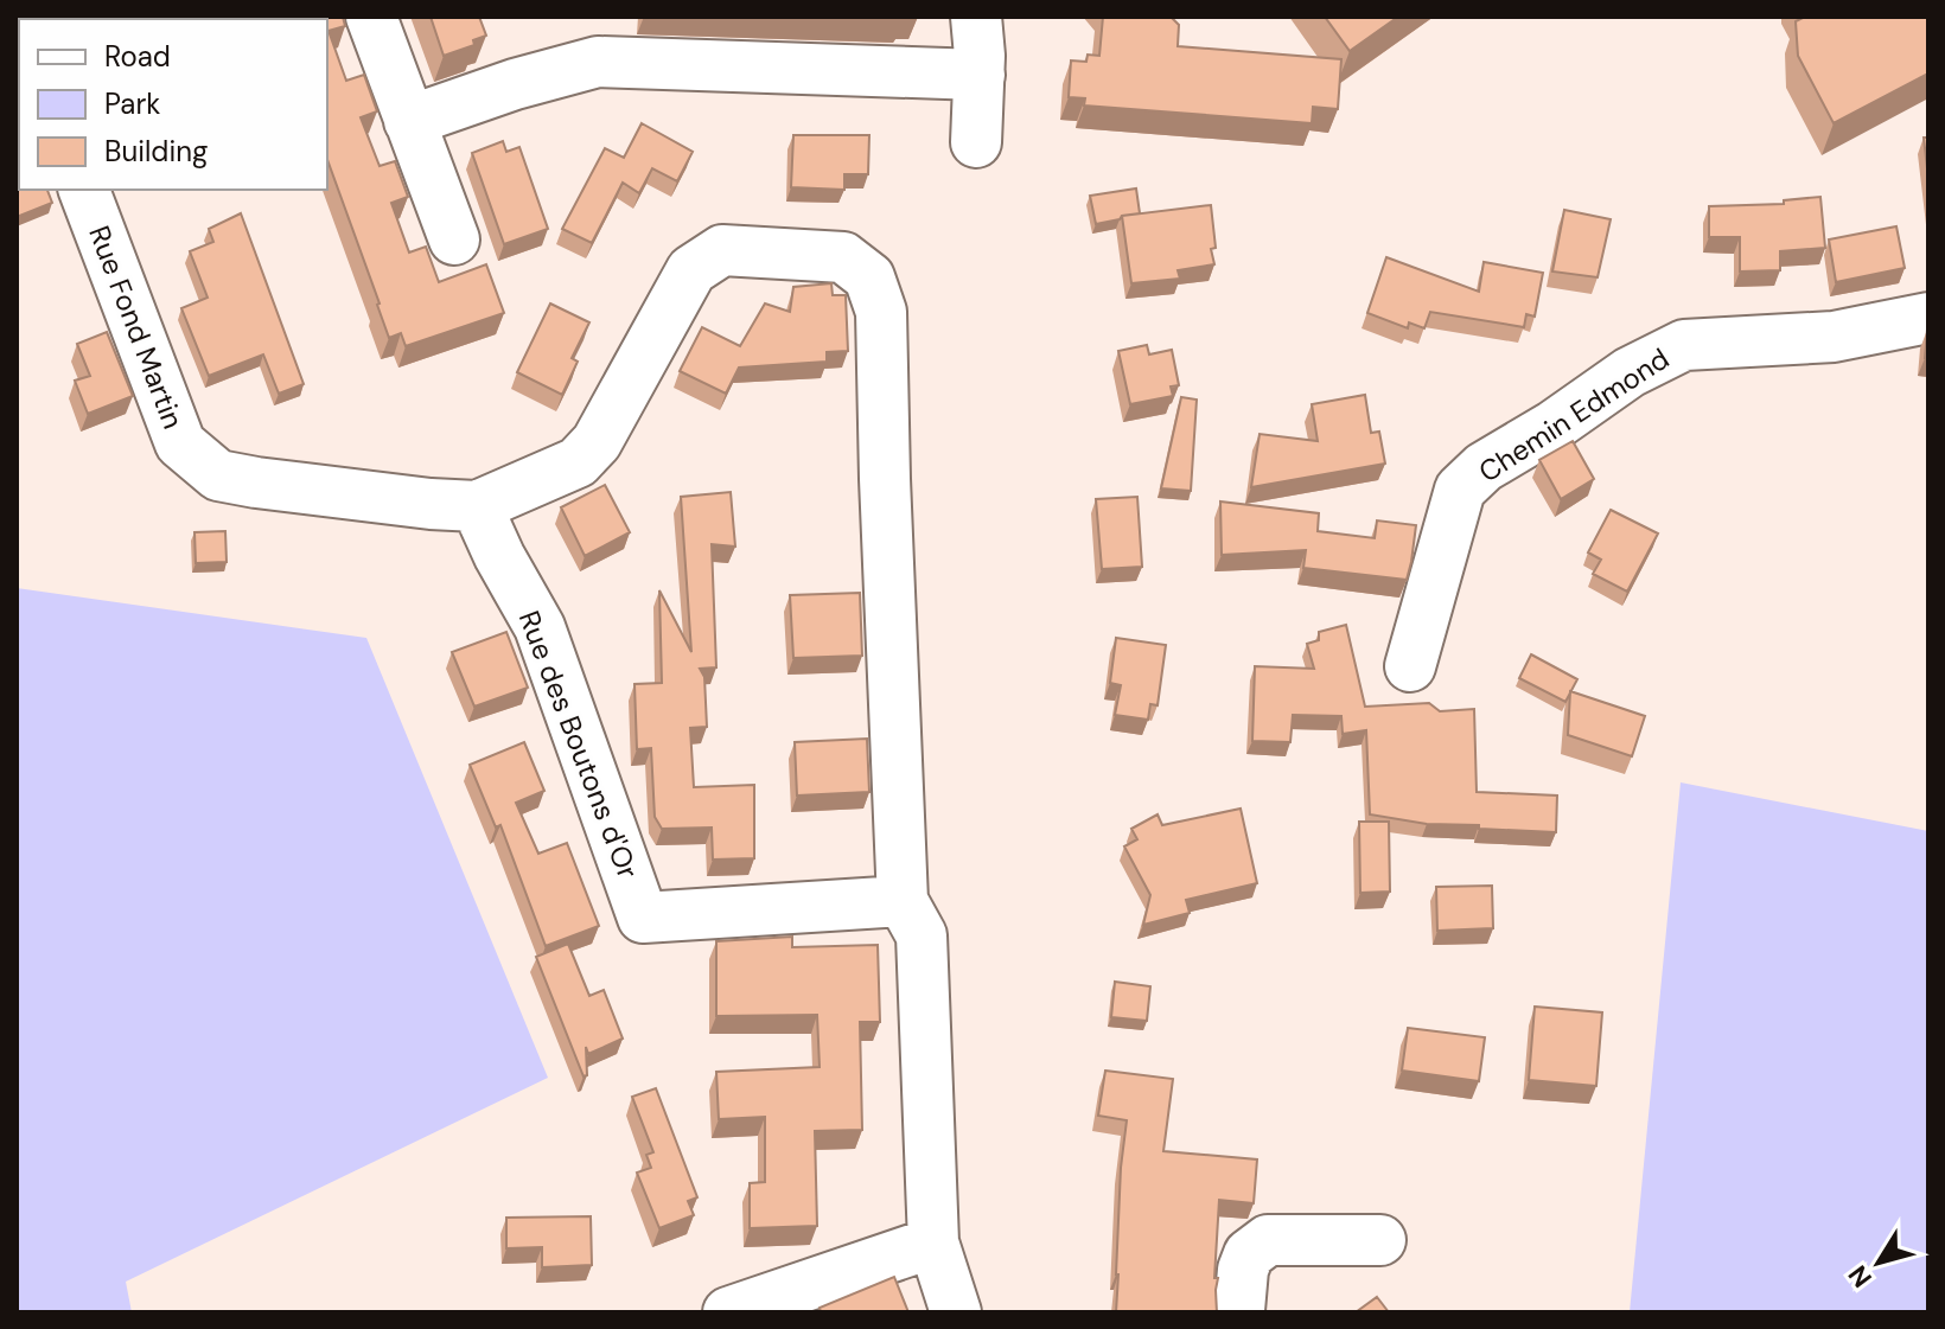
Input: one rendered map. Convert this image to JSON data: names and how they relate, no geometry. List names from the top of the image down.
{
  "streets": {
    "street": ["Rue Fond Martin", "Chemin Edmond", "Rue des Boutons d'Or"]
  },
  "crossings": [
    ["Rue Fond Martin", "Rue des Boutons d'Or"]
  ],
  "legend": ["Road", "Park", "Building"],
  "north": "bottom left"
}
